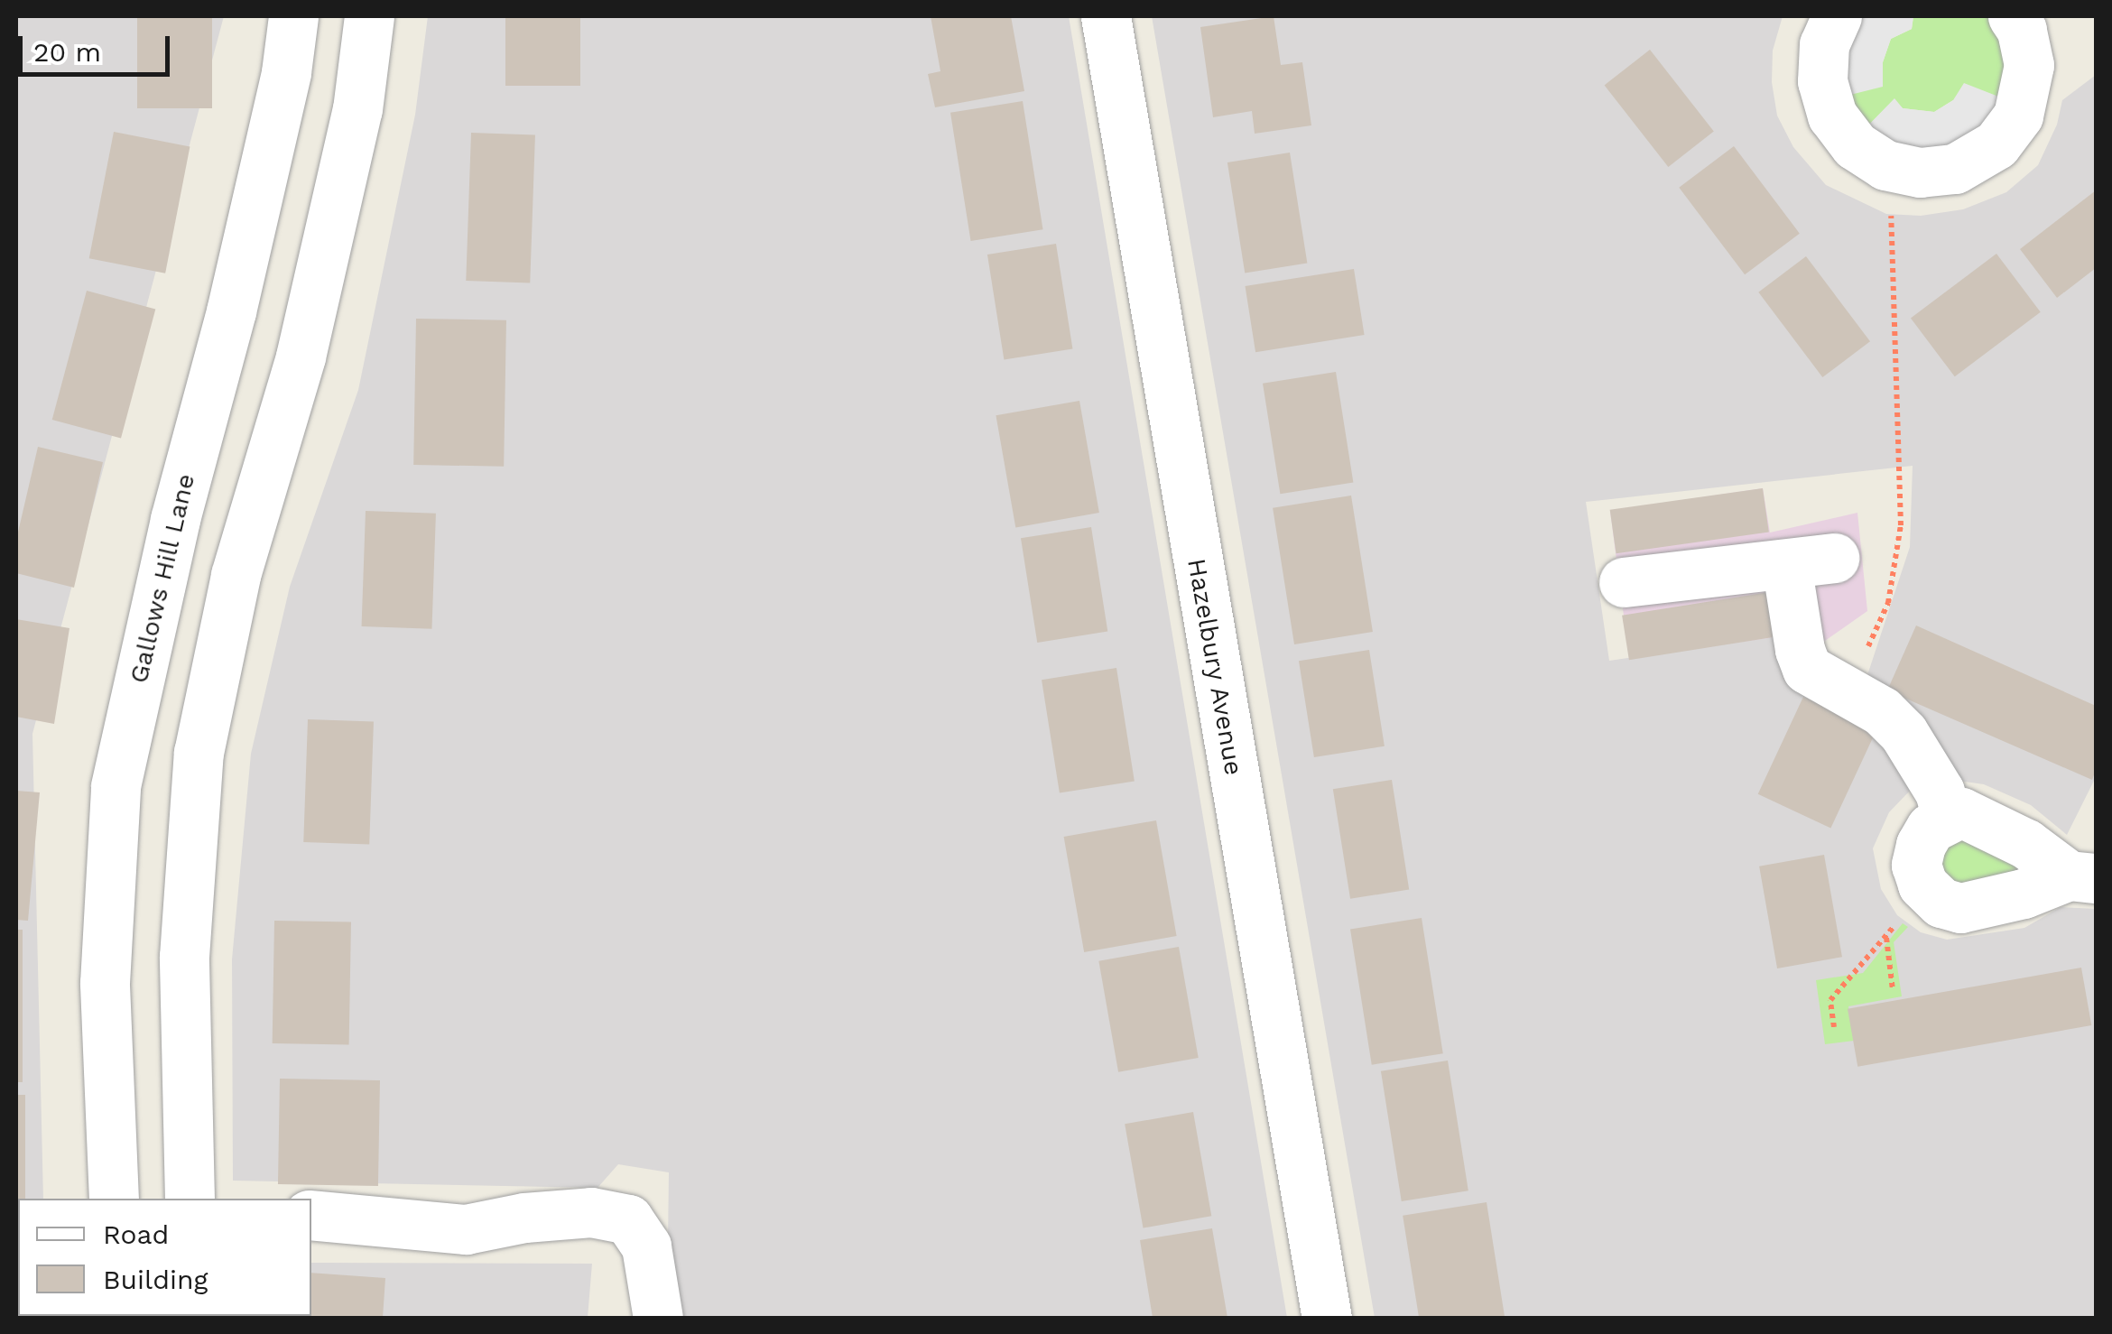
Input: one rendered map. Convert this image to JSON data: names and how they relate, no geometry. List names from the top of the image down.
{
  "streets": {
    "street": ["Gallows Hill Lane", "Hazelbury Avenue"]
  },
  "legend": ["Road", "Building"],
  "scale_bar": "20 m"
}
